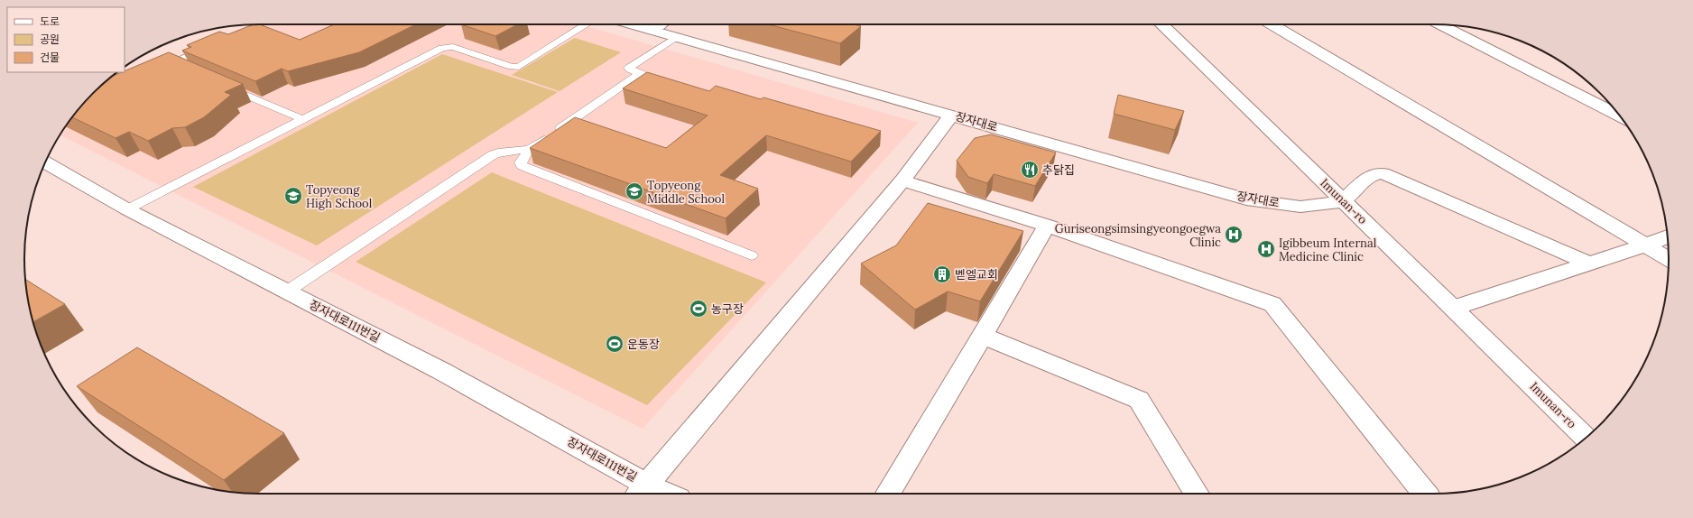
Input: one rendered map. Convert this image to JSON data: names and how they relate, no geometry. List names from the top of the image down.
{
  "streets": {
    "street": ["장자대로", "Imunan-ro", "장자대로111번길"]
  },
  "crossings": [
    ["장자대로", "Imunan-ro"]
  ],
  "places": {
    "restaurant": ["추닭집"],
    "school or university": ["Topyeong Middle School", "Topyeong High School"],
    "hospital": ["Guriseongsimsingyeongoegwa Clinic", "Igibbeum Internal Medicine Clinic"],
    "building": ["벧엘교회"],
    "sports": ["농구장", "운동장"]
  },
  "legend": ["도로", "공원", "건물"]
}
